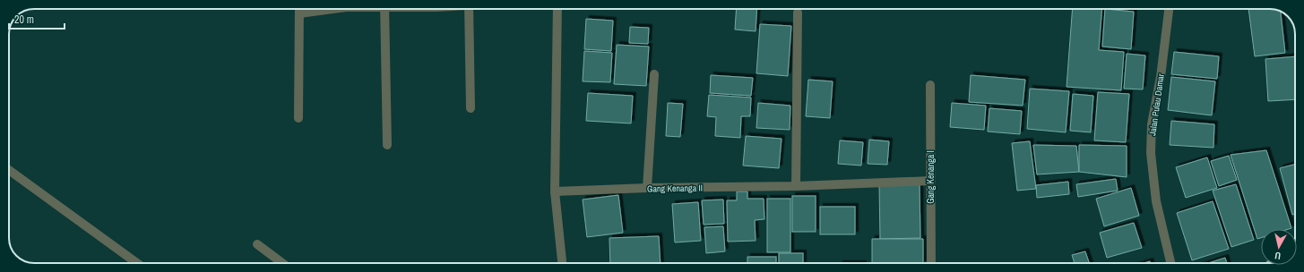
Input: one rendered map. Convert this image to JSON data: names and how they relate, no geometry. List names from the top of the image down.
{
  "streets": {
    "street": ["Jalan Pulau Damar", "Gang Kenanga I", "Gang Kenanga II"]
  },
  "crossings": [
    ["Gang Kenanga I", "Gang Kenanga II"]
  ],
  "scale_bar": "20 m",
  "north": "bottom"
}
